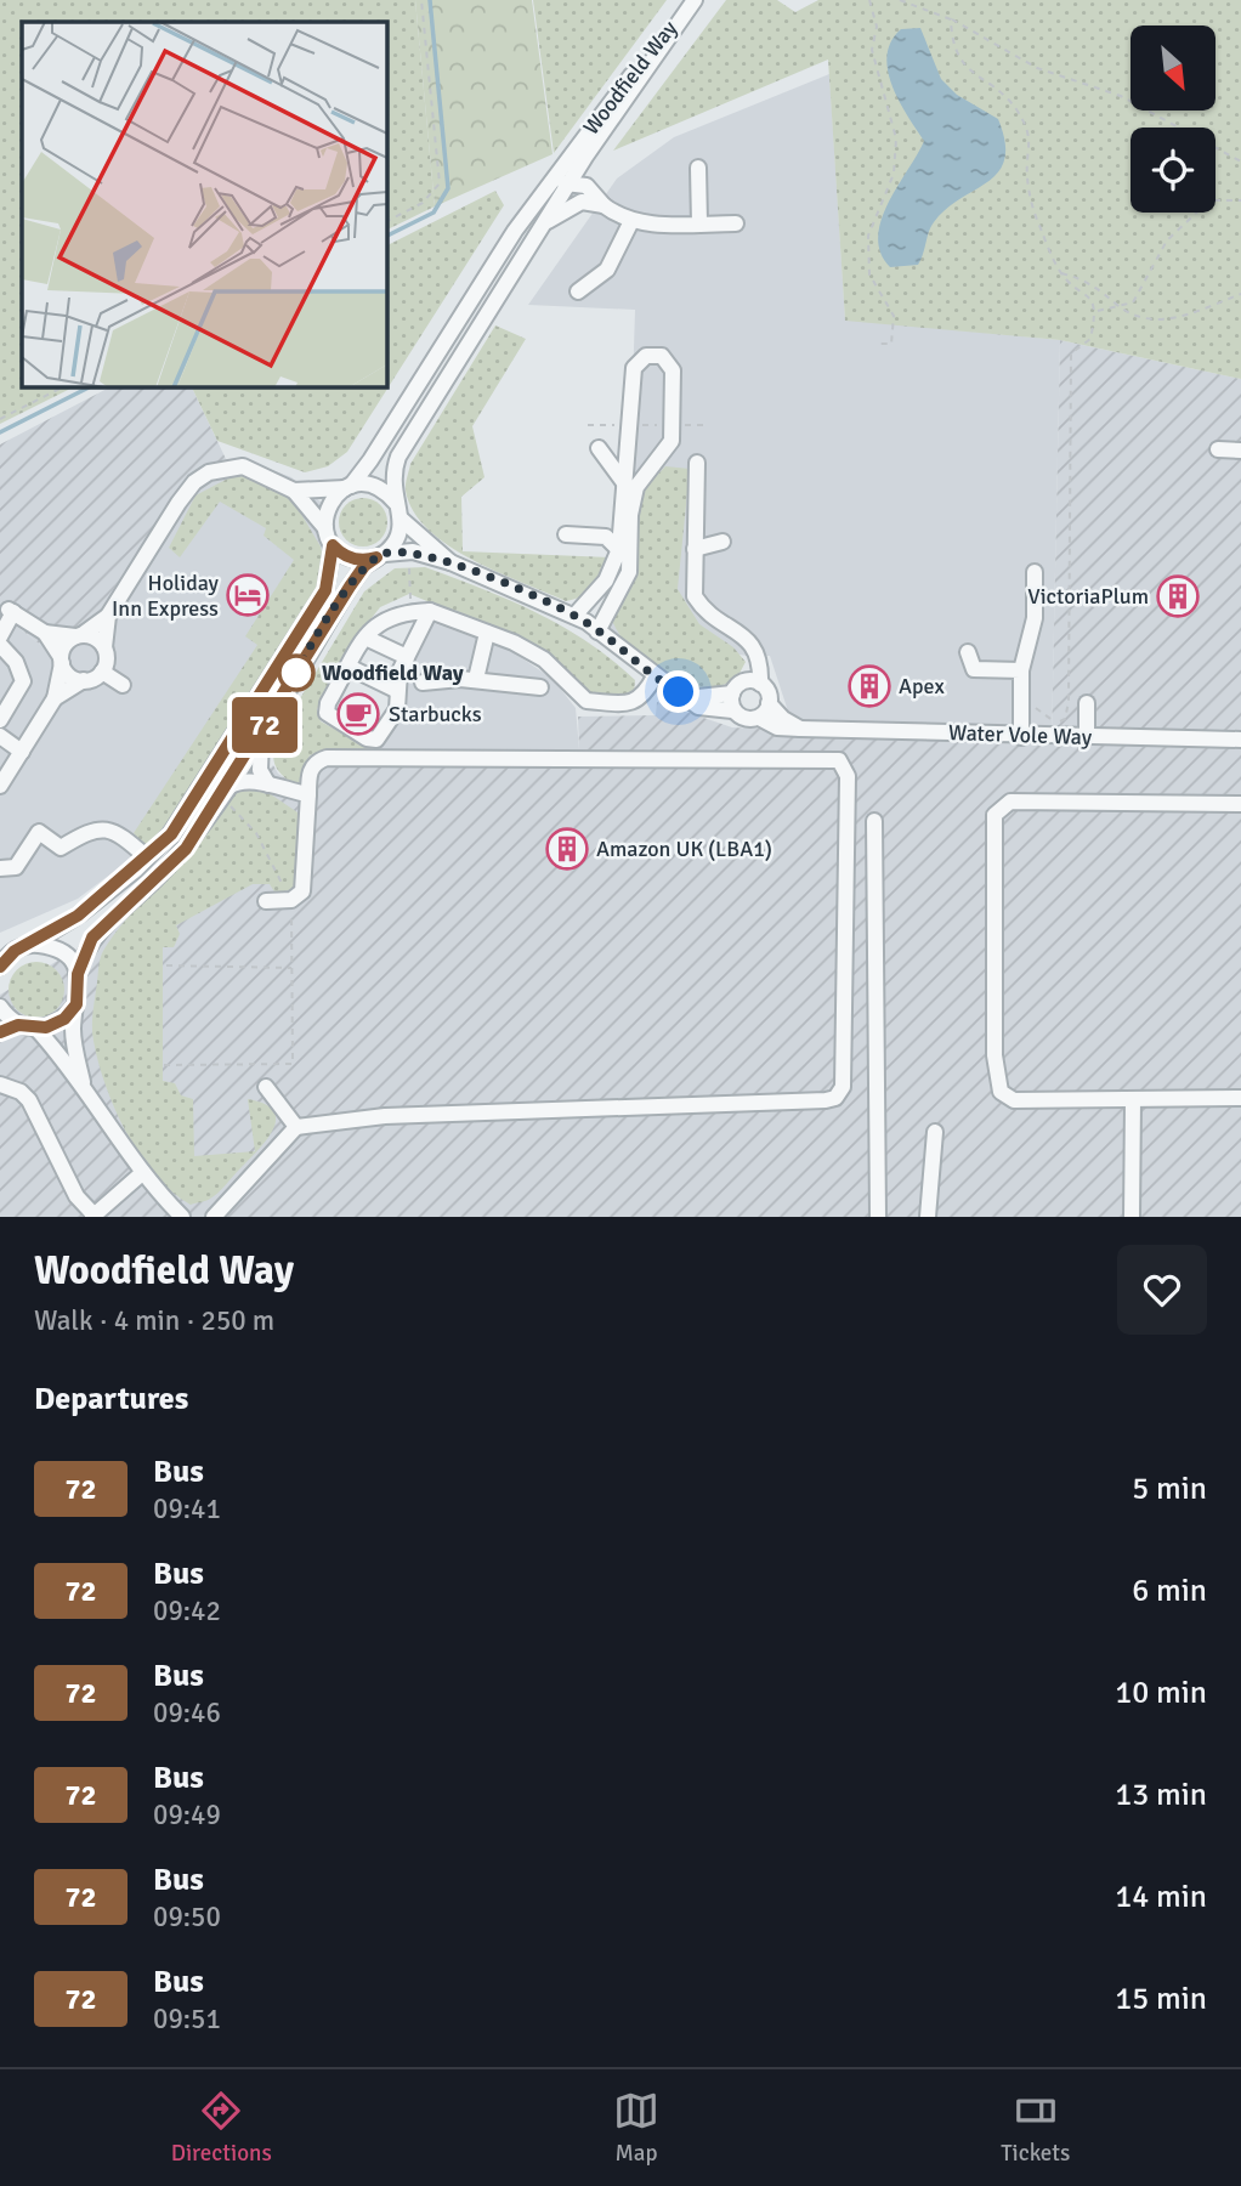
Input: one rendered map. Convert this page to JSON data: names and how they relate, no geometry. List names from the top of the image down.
{
  "streets": {
    "street": ["Woodfield Way", "Water Vole Way"]
  },
  "places": {
    "hotel": ["Holiday Inn Express"],
    "building": ["VictoriaPlum", "Apex", "Amazon UK (LBA1)"],
    "other": ["Woodfield Way"],
    "cafe": ["Starbucks"]
  },
  "lines": ["bus line 72"],
  "north": "bottom right",
  "page": {
    "on_map": "72",
    "heading": [
      ["Woodfield Way", "Walk · 4 min · 250 m"],
      "Departures"
    ],
    "list": [
      {
        "mark": "72",
        "name": "Bus",
        "note": "09:41",
        "value": "5 min"
      },
      {
        "mark": "72",
        "name": "Bus",
        "note": "09:42",
        "value": "6 min"
      },
      {
        "mark": "72",
        "name": "Bus",
        "note": "09:46",
        "value": "10 min"
      },
      {
        "mark": "72",
        "name": "Bus",
        "note": "09:49",
        "value": "13 min"
      },
      {
        "mark": "72",
        "name": "Bus",
        "note": "09:50",
        "value": "14 min"
      },
      {
        "mark": "72",
        "name": "Bus",
        "note": "09:51",
        "value": "15 min"
      }
    ],
    "tabs": ["Directions", "Map", "Tickets"]
  }
}
